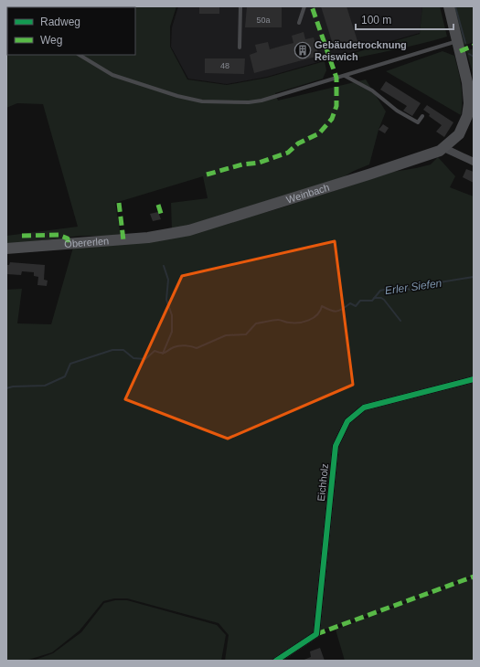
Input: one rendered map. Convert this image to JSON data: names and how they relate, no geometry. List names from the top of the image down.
{
  "streets": {
    "main road": ["Weinbach", "Obererlen"],
    "street": ["Eichholz"]
  },
  "crossings": [
    ["Weinbach", "Obererlen"]
  ],
  "water": ["Erler Siefen"],
  "places": {
    "building": ["Gebäudetrocknung Reiswich"]
  },
  "house_numbers": ["50a", "48"],
  "legend": ["Radweg", "Weg"],
  "scale_bar": "100 m"
}
